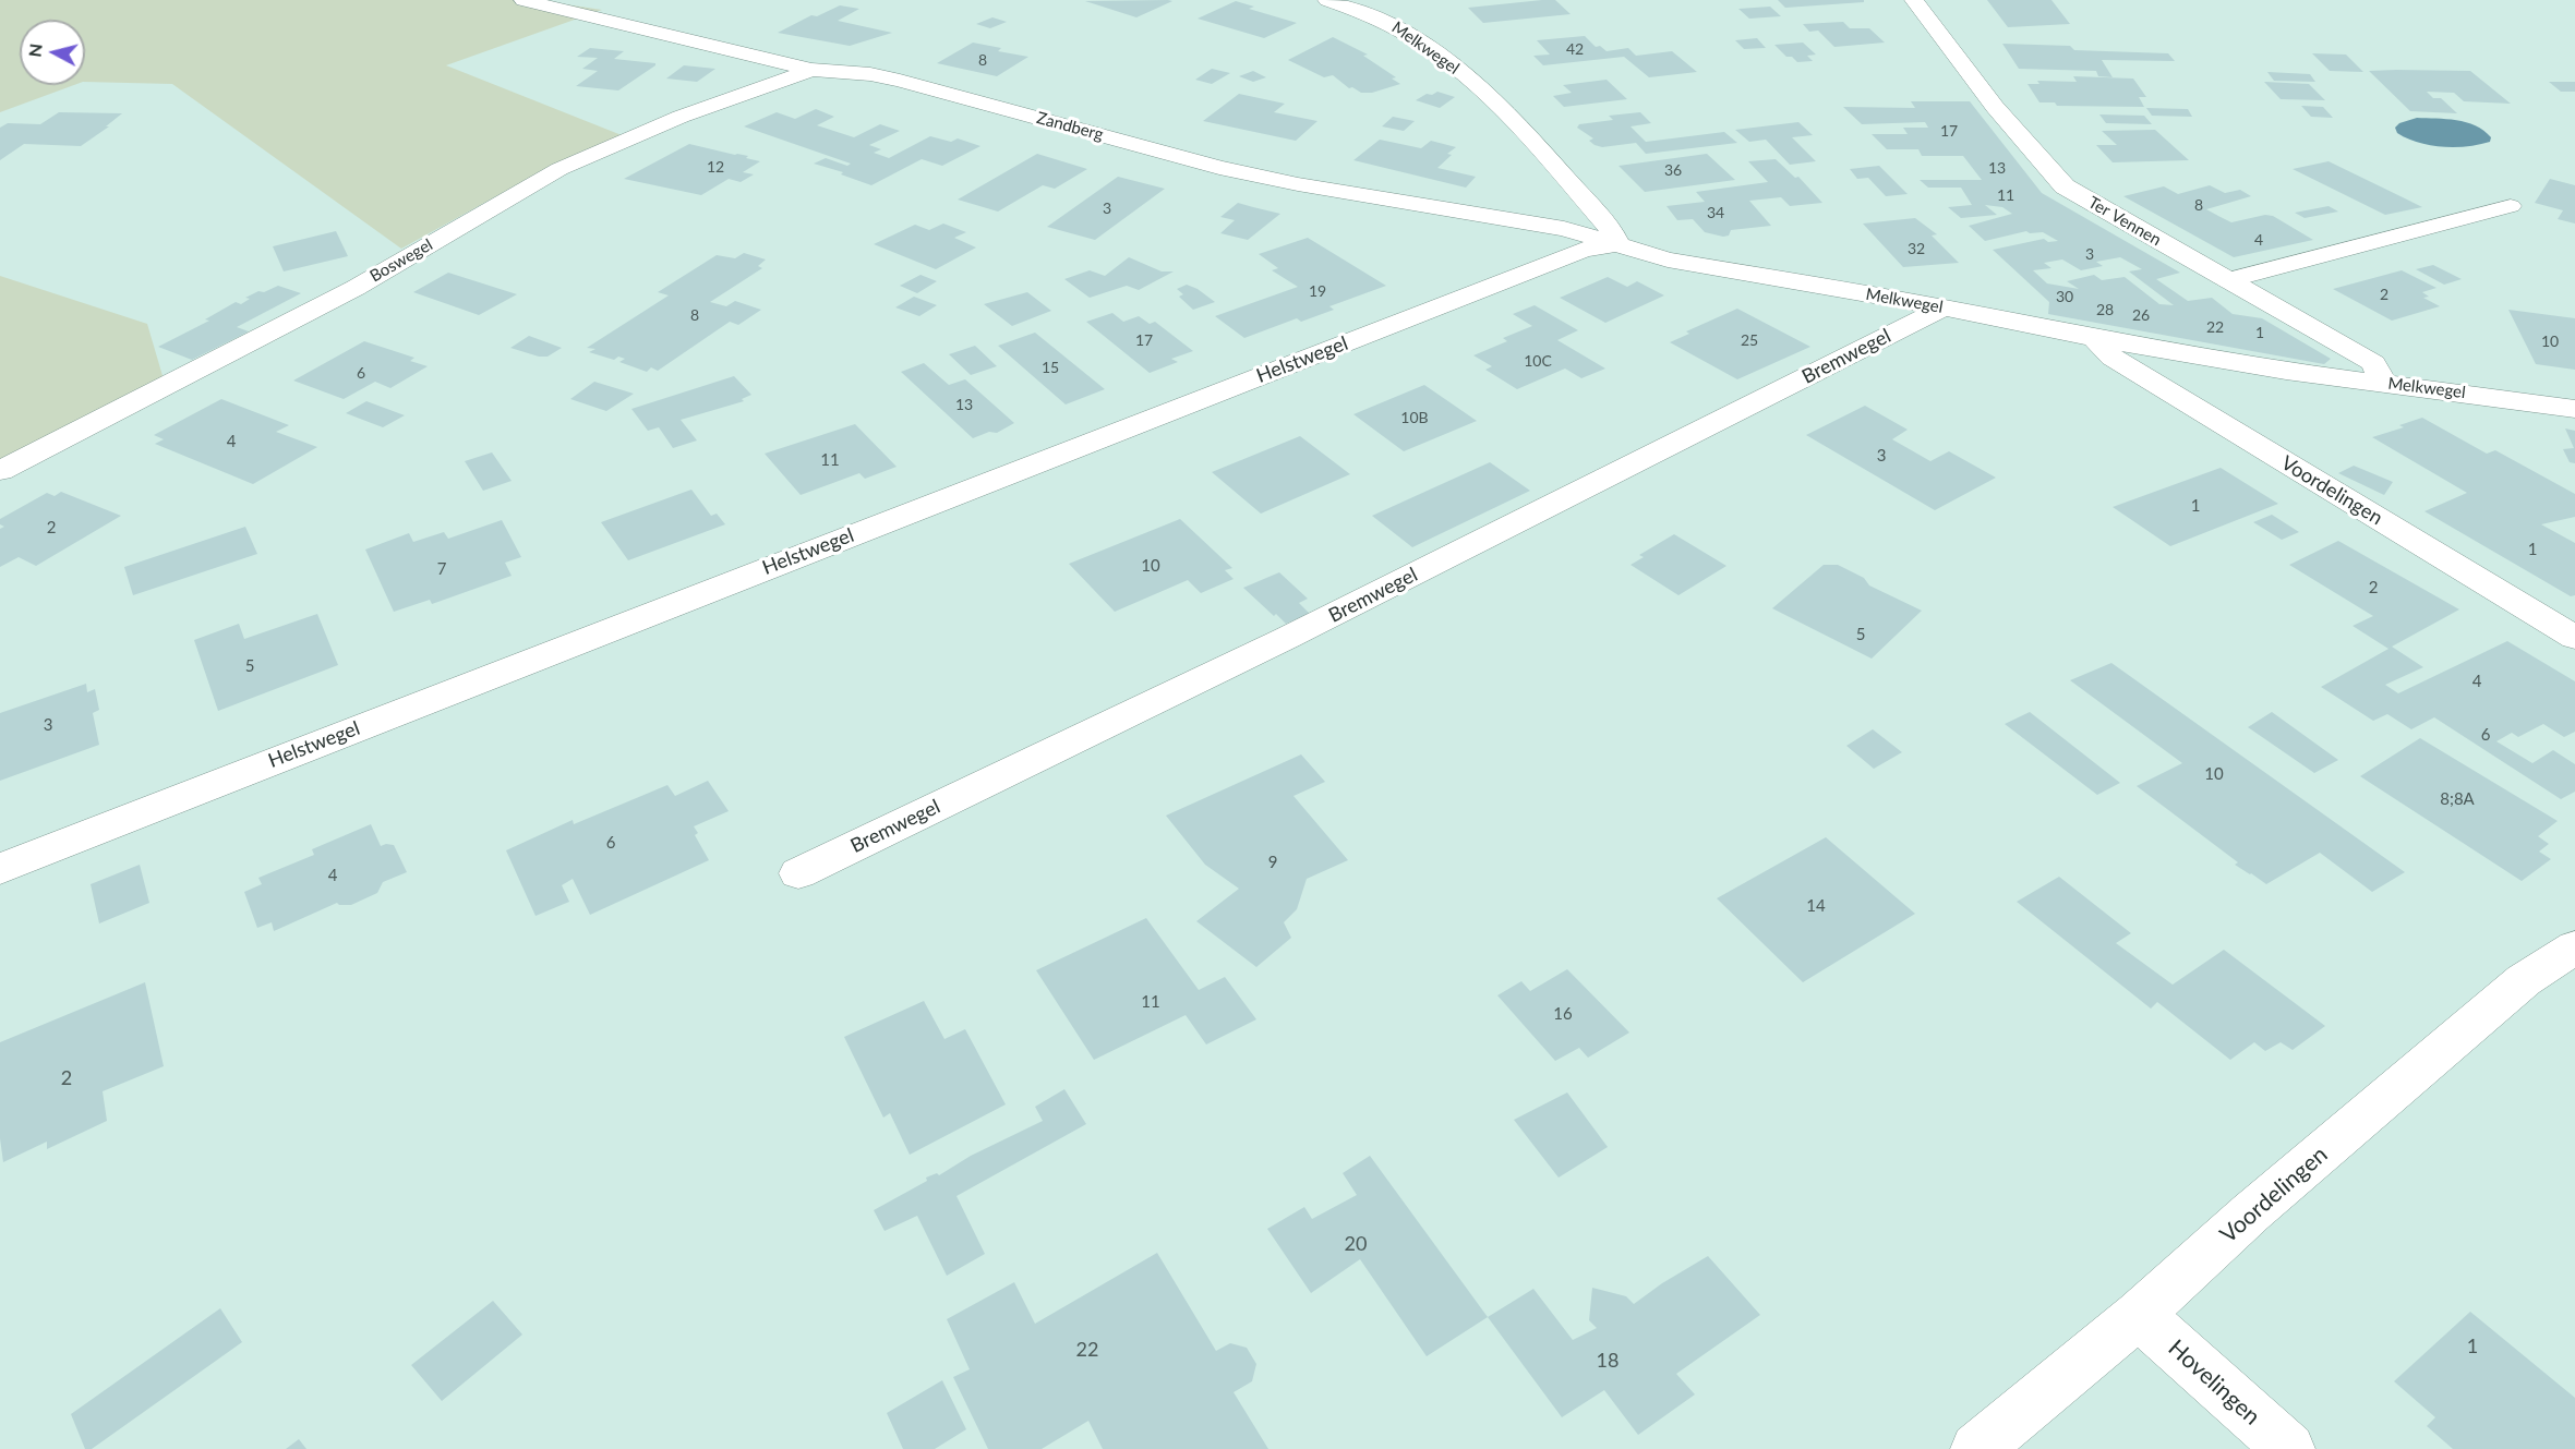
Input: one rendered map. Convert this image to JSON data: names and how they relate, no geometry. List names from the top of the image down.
{
  "streets": {
    "street": [
      "Melkwegel",
      "Zandberg",
      "Ter Vennen",
      "Boswegel",
      "Bremwegel",
      "Helstwegel",
      "Voordelingen",
      "Hovelingen"
    ]
  },
  "crossings": [
    ["Melkwegel", "Zandberg"],
    ["Melkwegel", "Ter Vennen"],
    ["Melkwegel", "Bremwegel"],
    ["Melkwegel", "Helstwegel"],
    ["Melkwegel", "Voordelingen"],
    ["Zandberg", "Boswegel"],
    ["Zandberg", "Helstwegel"],
    ["Voordelingen", "Hovelingen"]
  ],
  "house_numbers": [
    "42",
    "8",
    "17",
    "12",
    "13",
    "36",
    "11",
    "8",
    "3",
    "34",
    "4",
    "32",
    "3",
    "19",
    "2",
    "30",
    "28",
    "8",
    "26",
    "22",
    "1",
    "17",
    "25",
    "10",
    "10C",
    "15",
    "6",
    "13",
    "10B",
    "4",
    "3",
    "11",
    "1",
    "2",
    "1",
    "10",
    "7",
    "2",
    "5",
    "5",
    "4",
    "3",
    "6",
    "10",
    "8;8A",
    "6",
    "9",
    "4",
    "14",
    "11",
    "16",
    "2",
    "20",
    "1",
    "22",
    "18"
  ],
  "north": "left"
}
